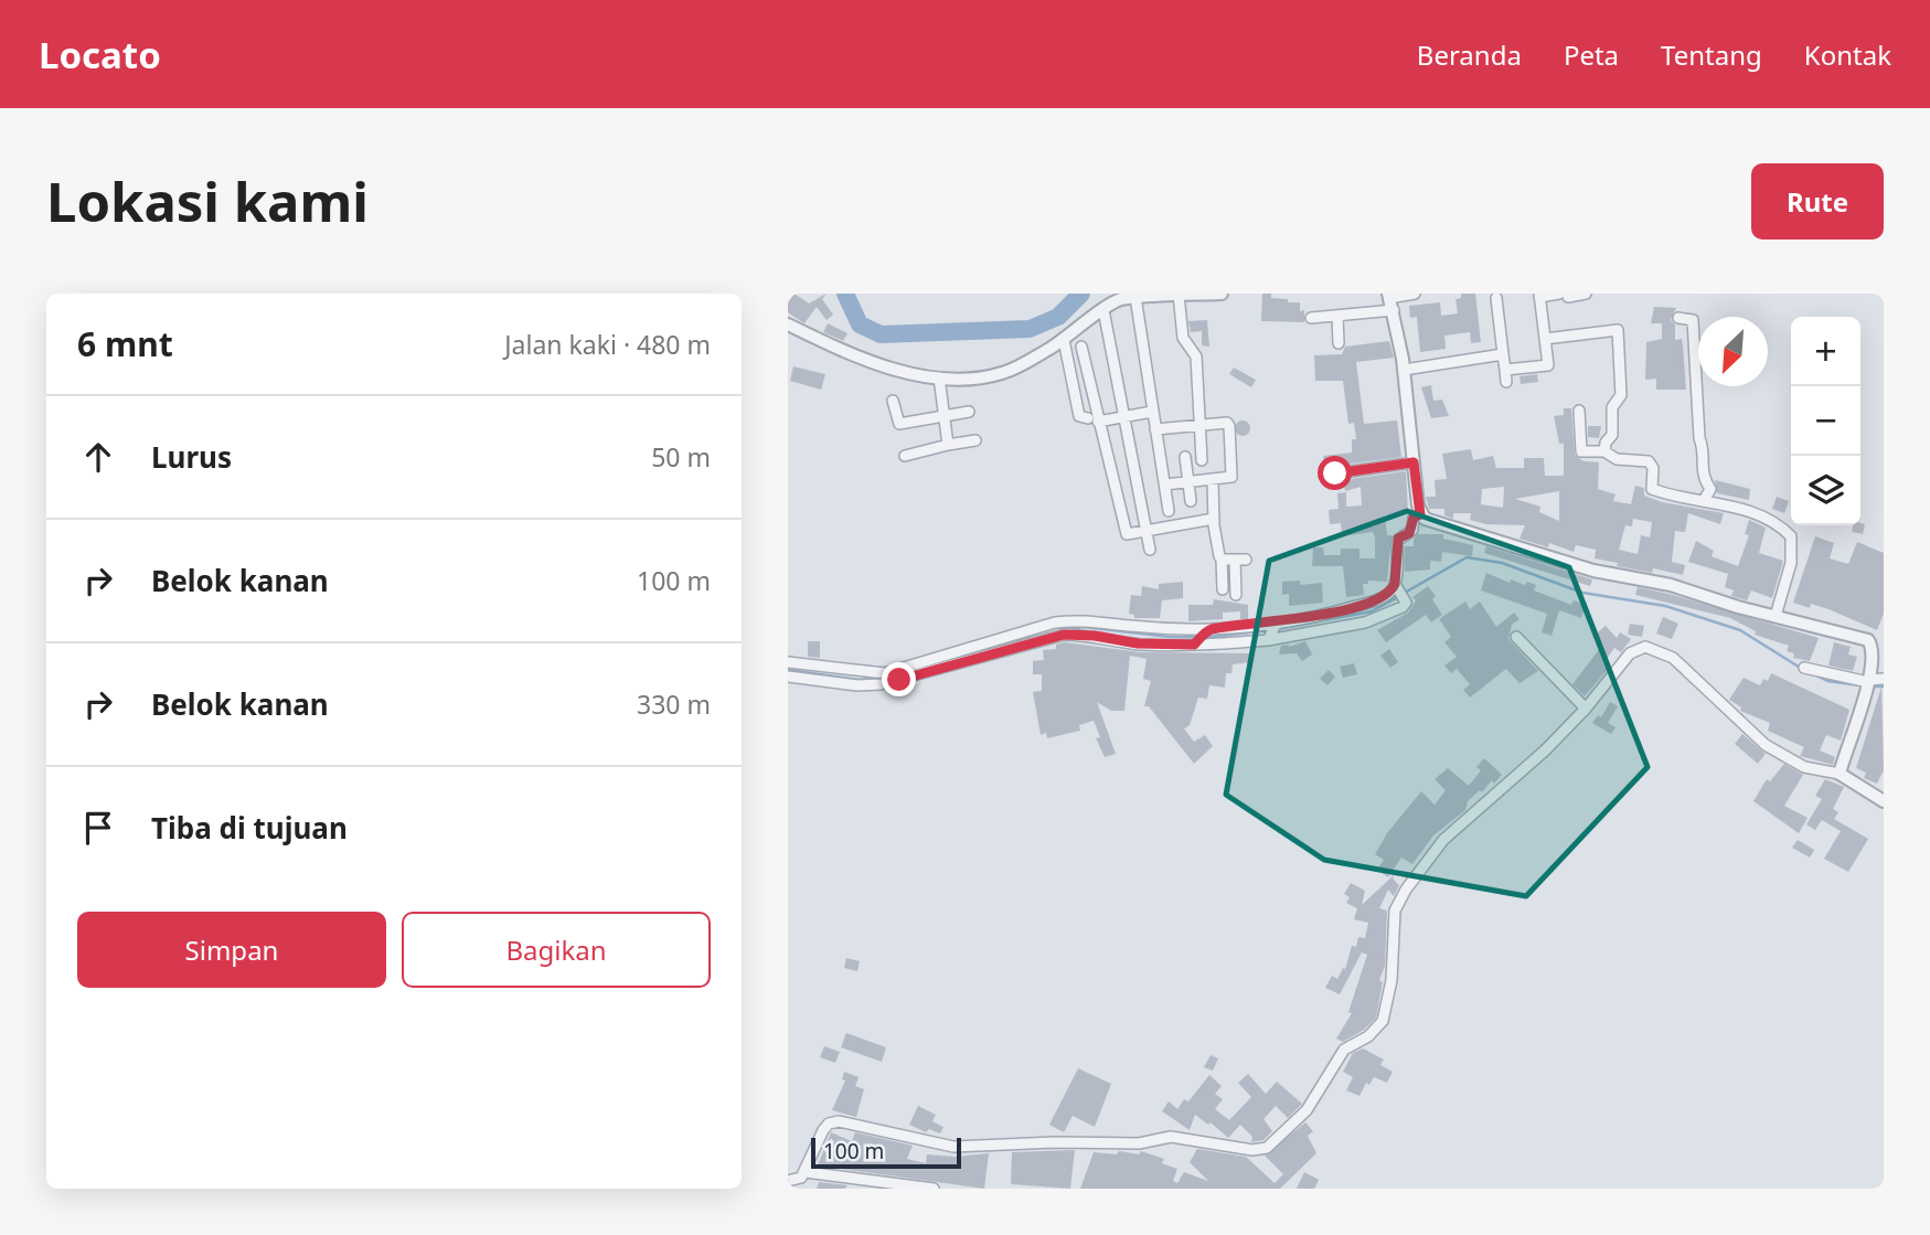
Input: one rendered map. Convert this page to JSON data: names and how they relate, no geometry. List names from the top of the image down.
{
  "scale_bar": "100 m",
  "north": "bottom left",
  "page": {
    "header": "Locato",
    "nav": [
      "Beranda",
      "Peta",
      "Tentang",
      "Kontak"
    ],
    "buttons": [
      "Rute",
      ["Simpan", "Bagikan"]
    ],
    "title": "Lokasi kami",
    "heading": ["6 mnt", "Jalan kaki · 480 m"],
    "map_buttons": ["+", "−"],
    "list": [
      ["Lurus", "50 m"],
      ["Belok kanan", "100 m"],
      ["Belok kanan", "330 m"],
      "Tiba di tujuan"
    ],
    "scale": "100 m"
  }
}
